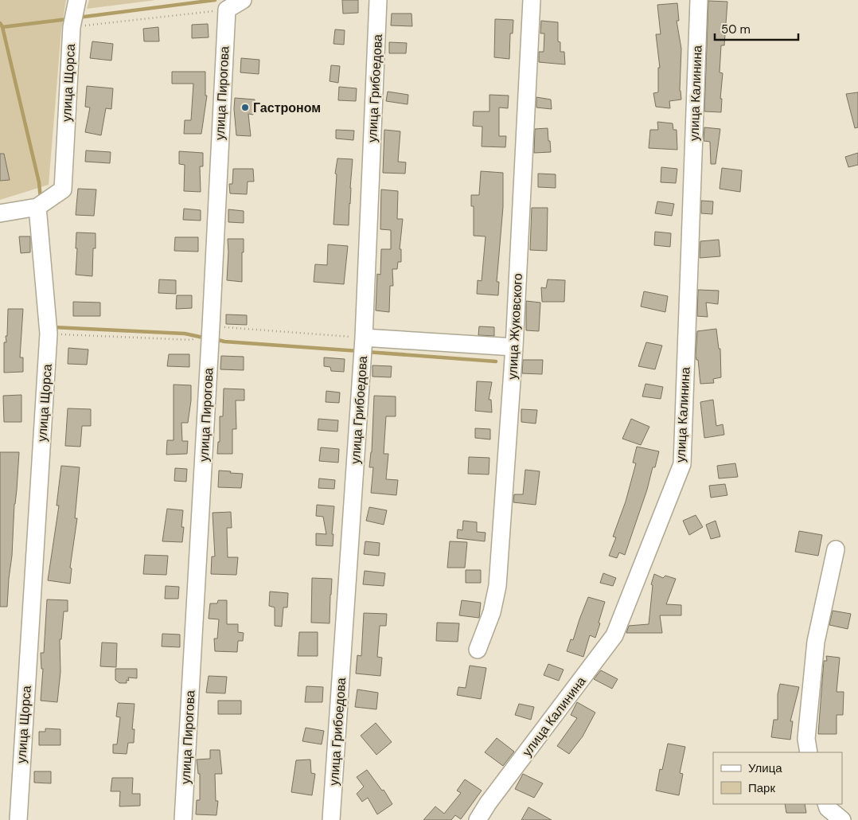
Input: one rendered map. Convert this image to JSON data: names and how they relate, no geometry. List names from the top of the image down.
{
  "streets": {
    "street": [
      "улица Щорса",
      "улица Грибоедова",
      "улица Пирогова",
      "улица Калинина",
      "улица Жуковского"
    ]
  },
  "places": ["Гастроном"],
  "legend": ["Улица", "Парк"],
  "scale_bar": "50 m"
}
